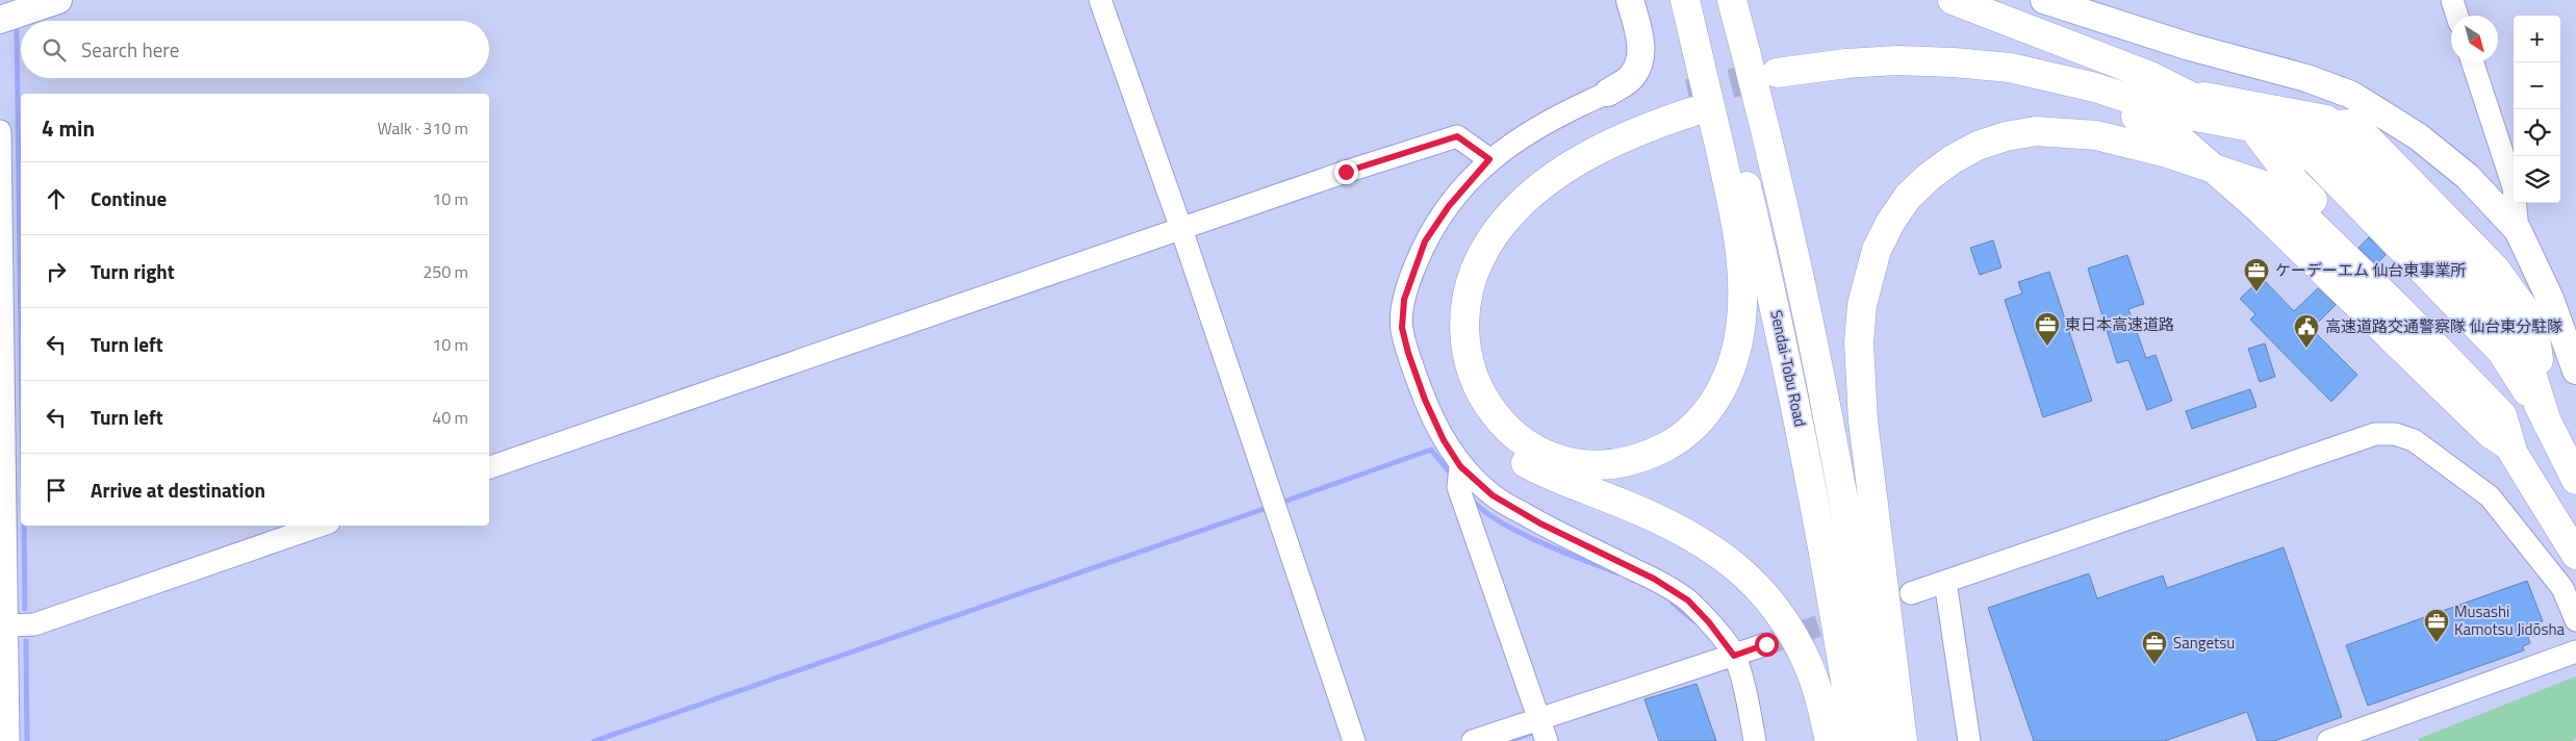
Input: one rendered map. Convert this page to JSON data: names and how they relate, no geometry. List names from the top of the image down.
{
  "streets": {
    "highway": ["Sendai-Tobu Road"]
  },
  "places": {
    "office": [
      "ケーデーエム 仙台東事業所",
      "東日本高速道路",
      "Musashi Kamotsu Jidōsha",
      "Sangetsu"
    ],
    "public building": ["高速道路交通警察隊 仙台東分駐隊"]
  },
  "north": "bottom right",
  "page": {
    "map_buttons": ["+", "−"],
    "search": "Search here",
    "heading": ["4 min", "Walk · 310 m"],
    "list": [
      ["Continue", "10 m"],
      ["Turn right", "250 m"],
      ["Turn left", "10 m"],
      ["Turn left", "40 m"],
      "Arrive at destination"
    ]
  }
}
